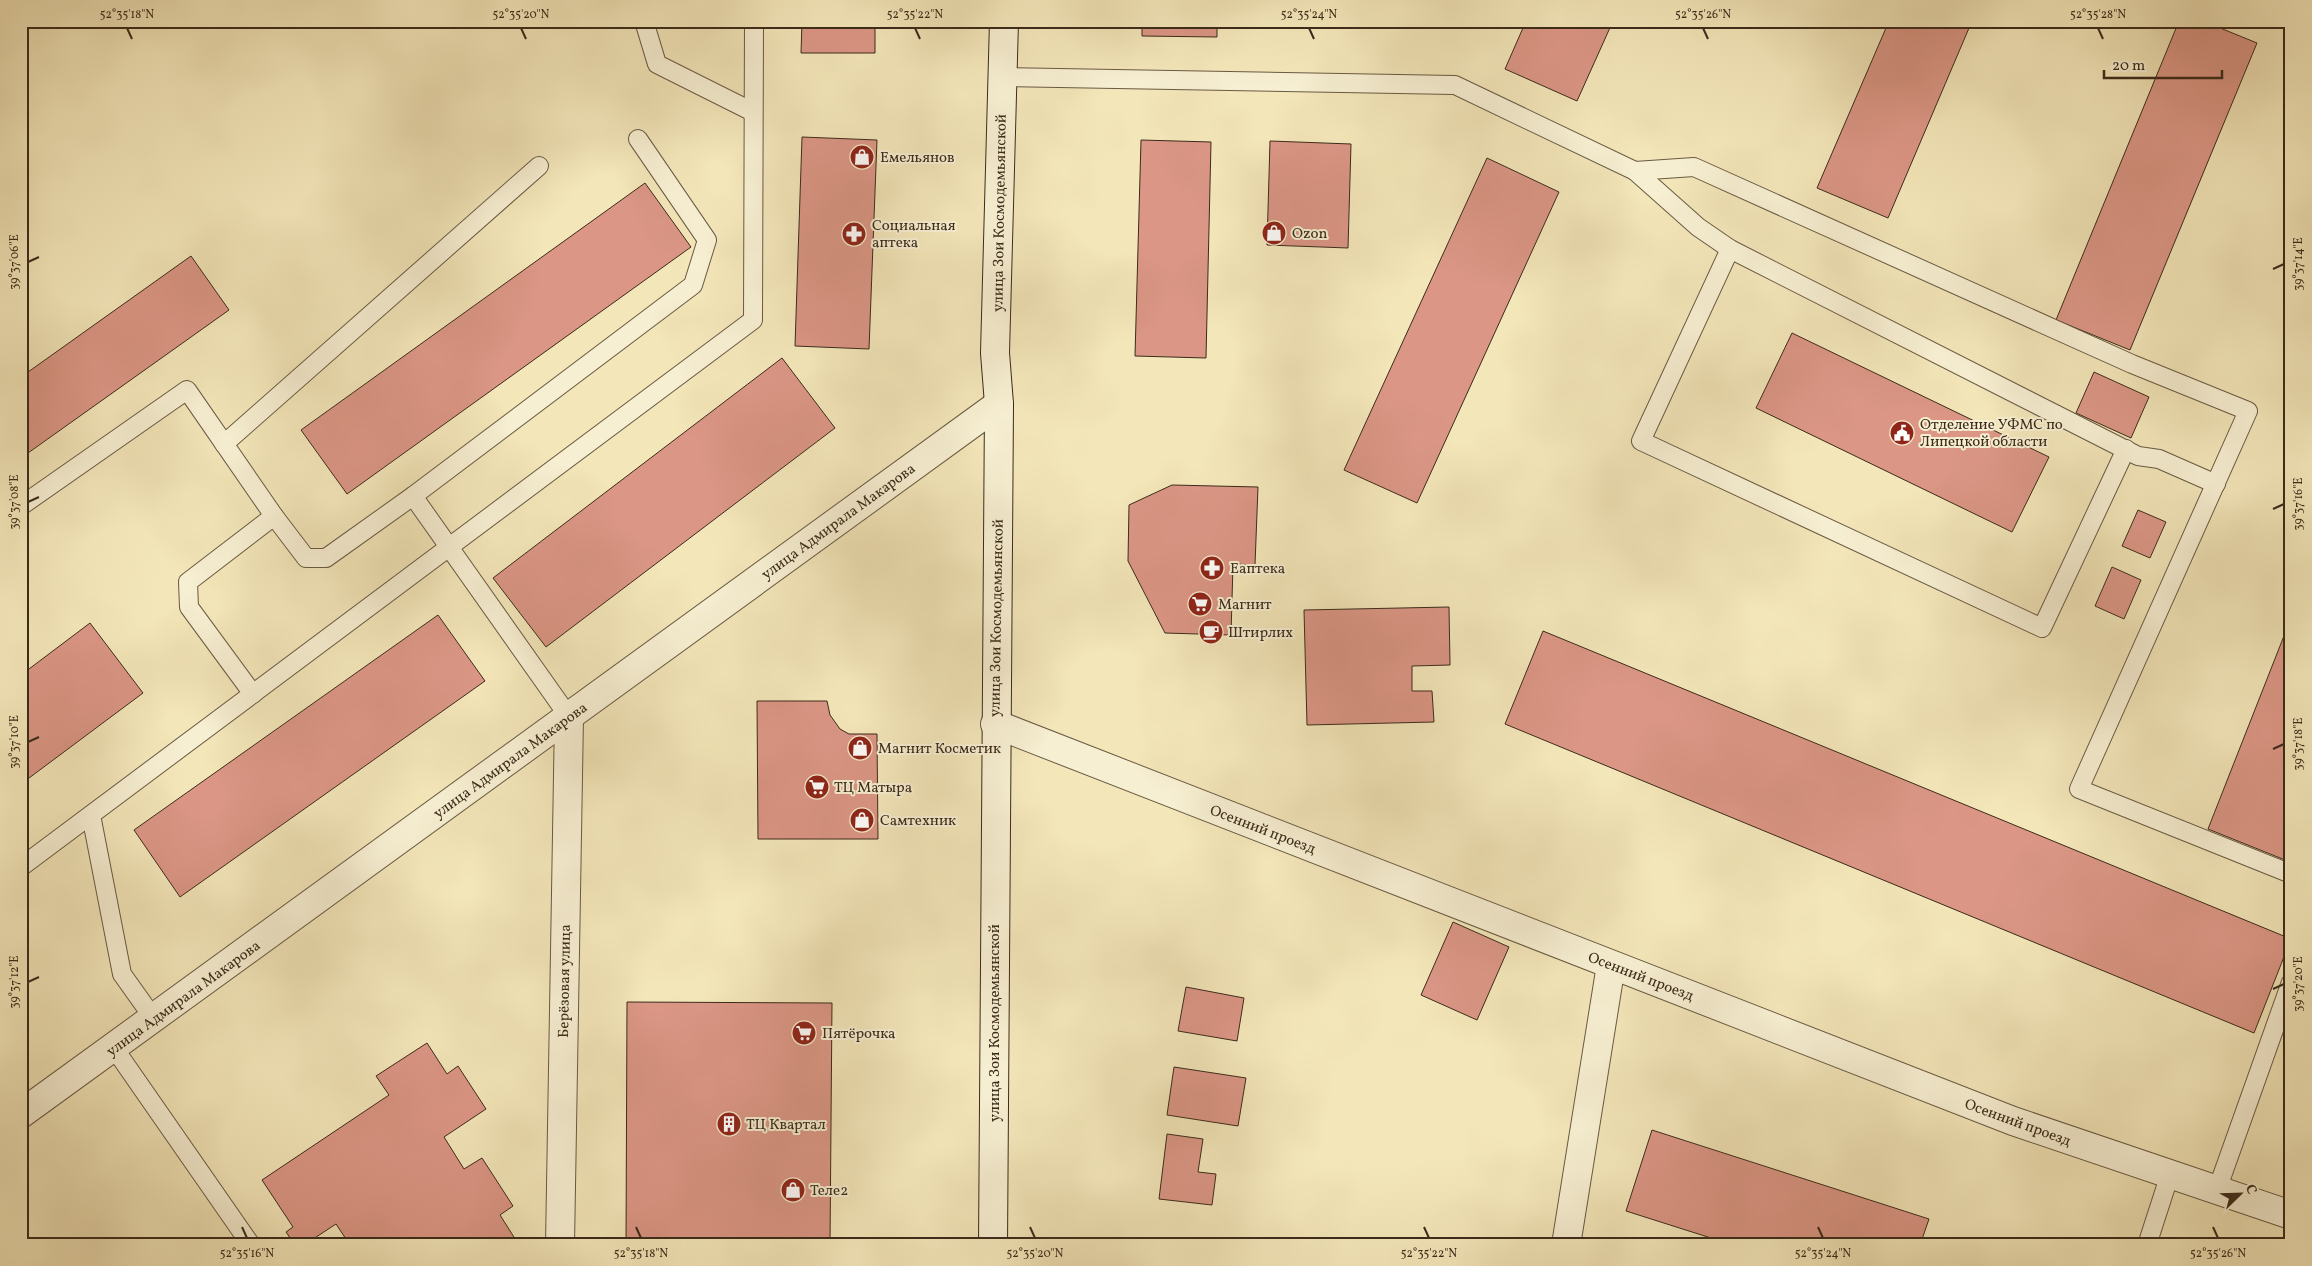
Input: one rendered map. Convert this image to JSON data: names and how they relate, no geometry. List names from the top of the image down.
{
  "streets": {
    "street": [
      "улица Зои Космодемьянской",
      "улица Адмирала Макарова",
      "Осенний проезд",
      "Берёзовая улица"
    ]
  },
  "crossings": [
    ["улица Зои Космодемьянской", "улица Адмирала Макарова"],
    ["улица Зои Космодемьянской", "Осенний проезд"],
    ["улица Адмирала Макарова", "Берёзовая улица"]
  ],
  "places": {
    "shop": [
      "Емельянов",
      "Ozon",
      "Магнит Косметик",
      "Самтехник",
      "Теле2"
    ],
    "pharmacy": ["Социальная аптека", "Еаптека"],
    "public building": ["Отделение УФМС по Липецкой области"],
    "supermarket": ["Магнит", "ТЦ Матыра", "Пятёрочка"],
    "cafe": ["Штирлих"],
    "building": ["ТЦ Квартал"]
  },
  "scale_bar": "20 m",
  "north": "top right",
  "coordinates": [
    "52°35'18\"N",
    "52°35'20\"N",
    "52°35'22\"N",
    "52°35'24\"N",
    "52°35'26\"N",
    "52°35'28\"N",
    "39°37'06\"E",
    "39°37'14\"E",
    "39°37'08\"E",
    "39°37'16\"E",
    "39°37'10\"E",
    "39°37'18\"E",
    "39°37'12\"E",
    "39°37'20\"E",
    "52°35'16\"N"
  ]
}
